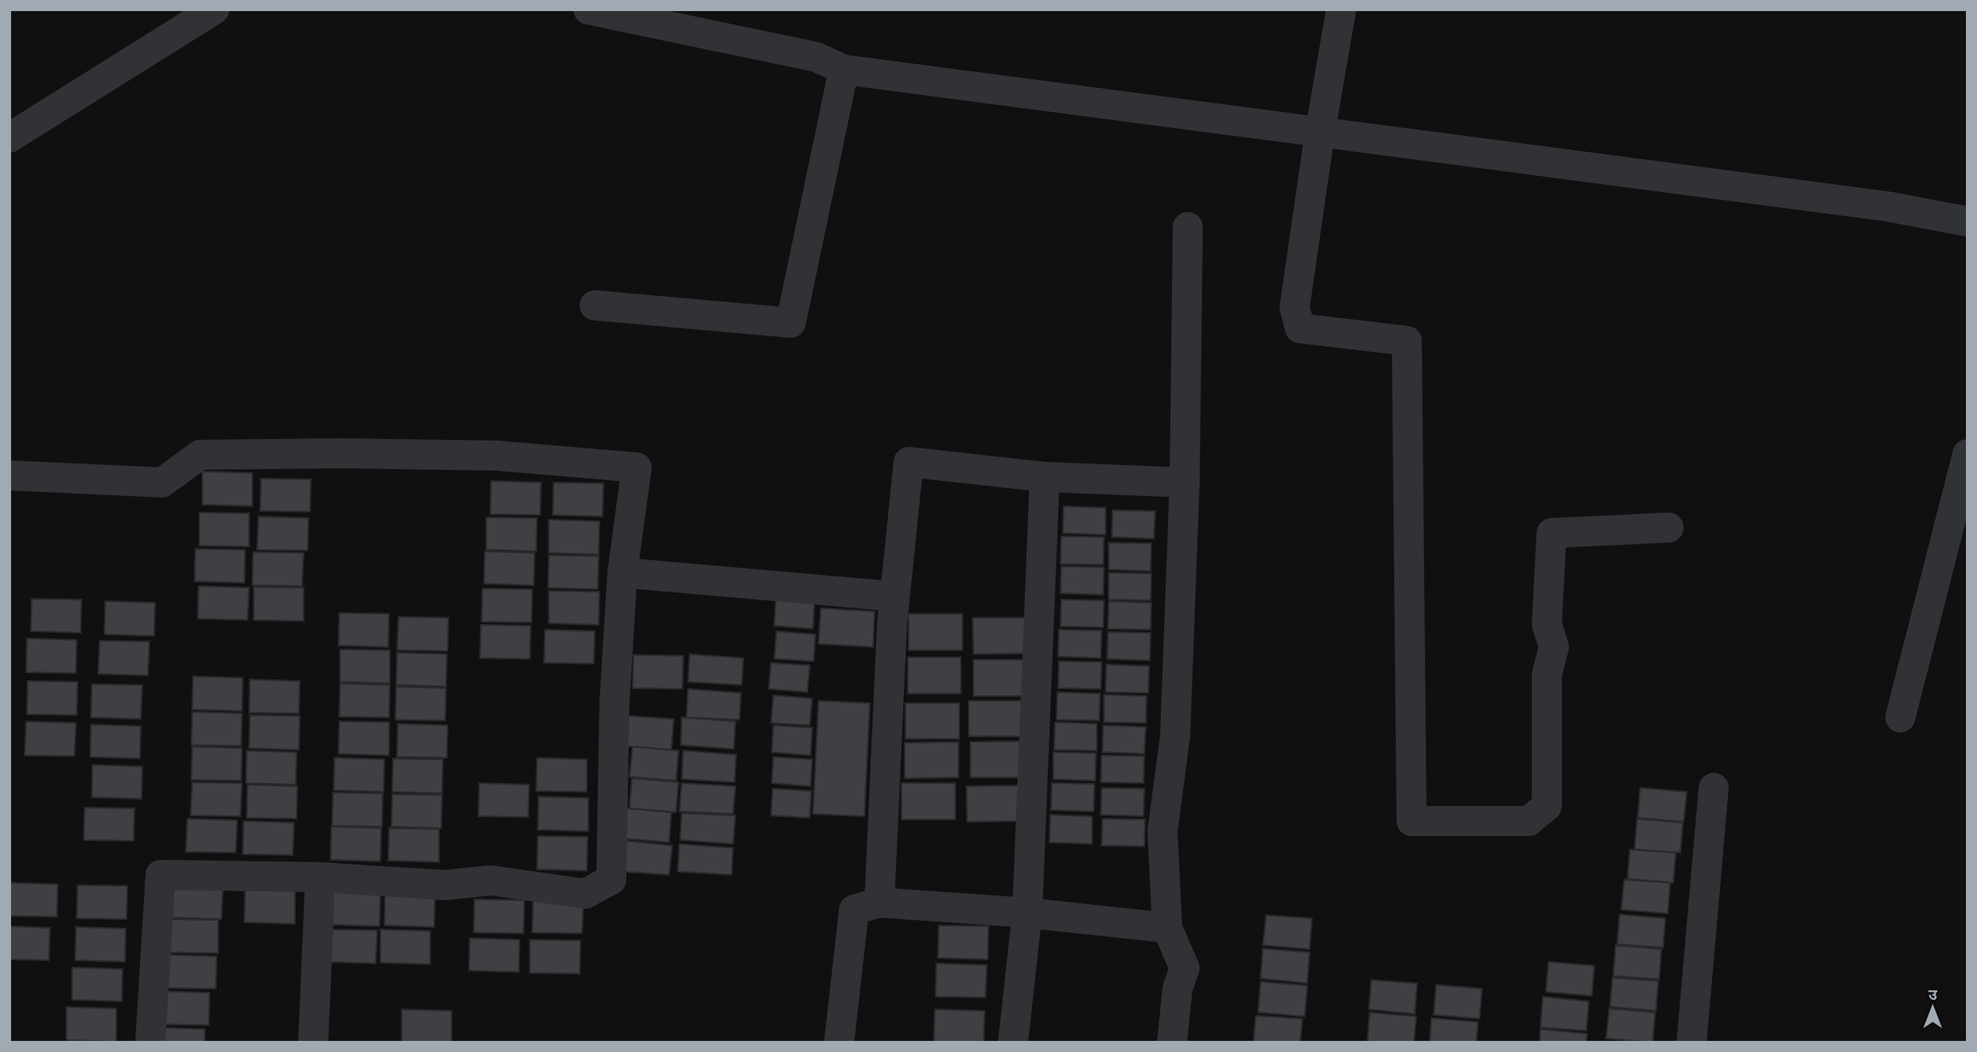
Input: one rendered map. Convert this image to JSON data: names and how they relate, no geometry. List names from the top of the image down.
{
  "north": "top"
}
